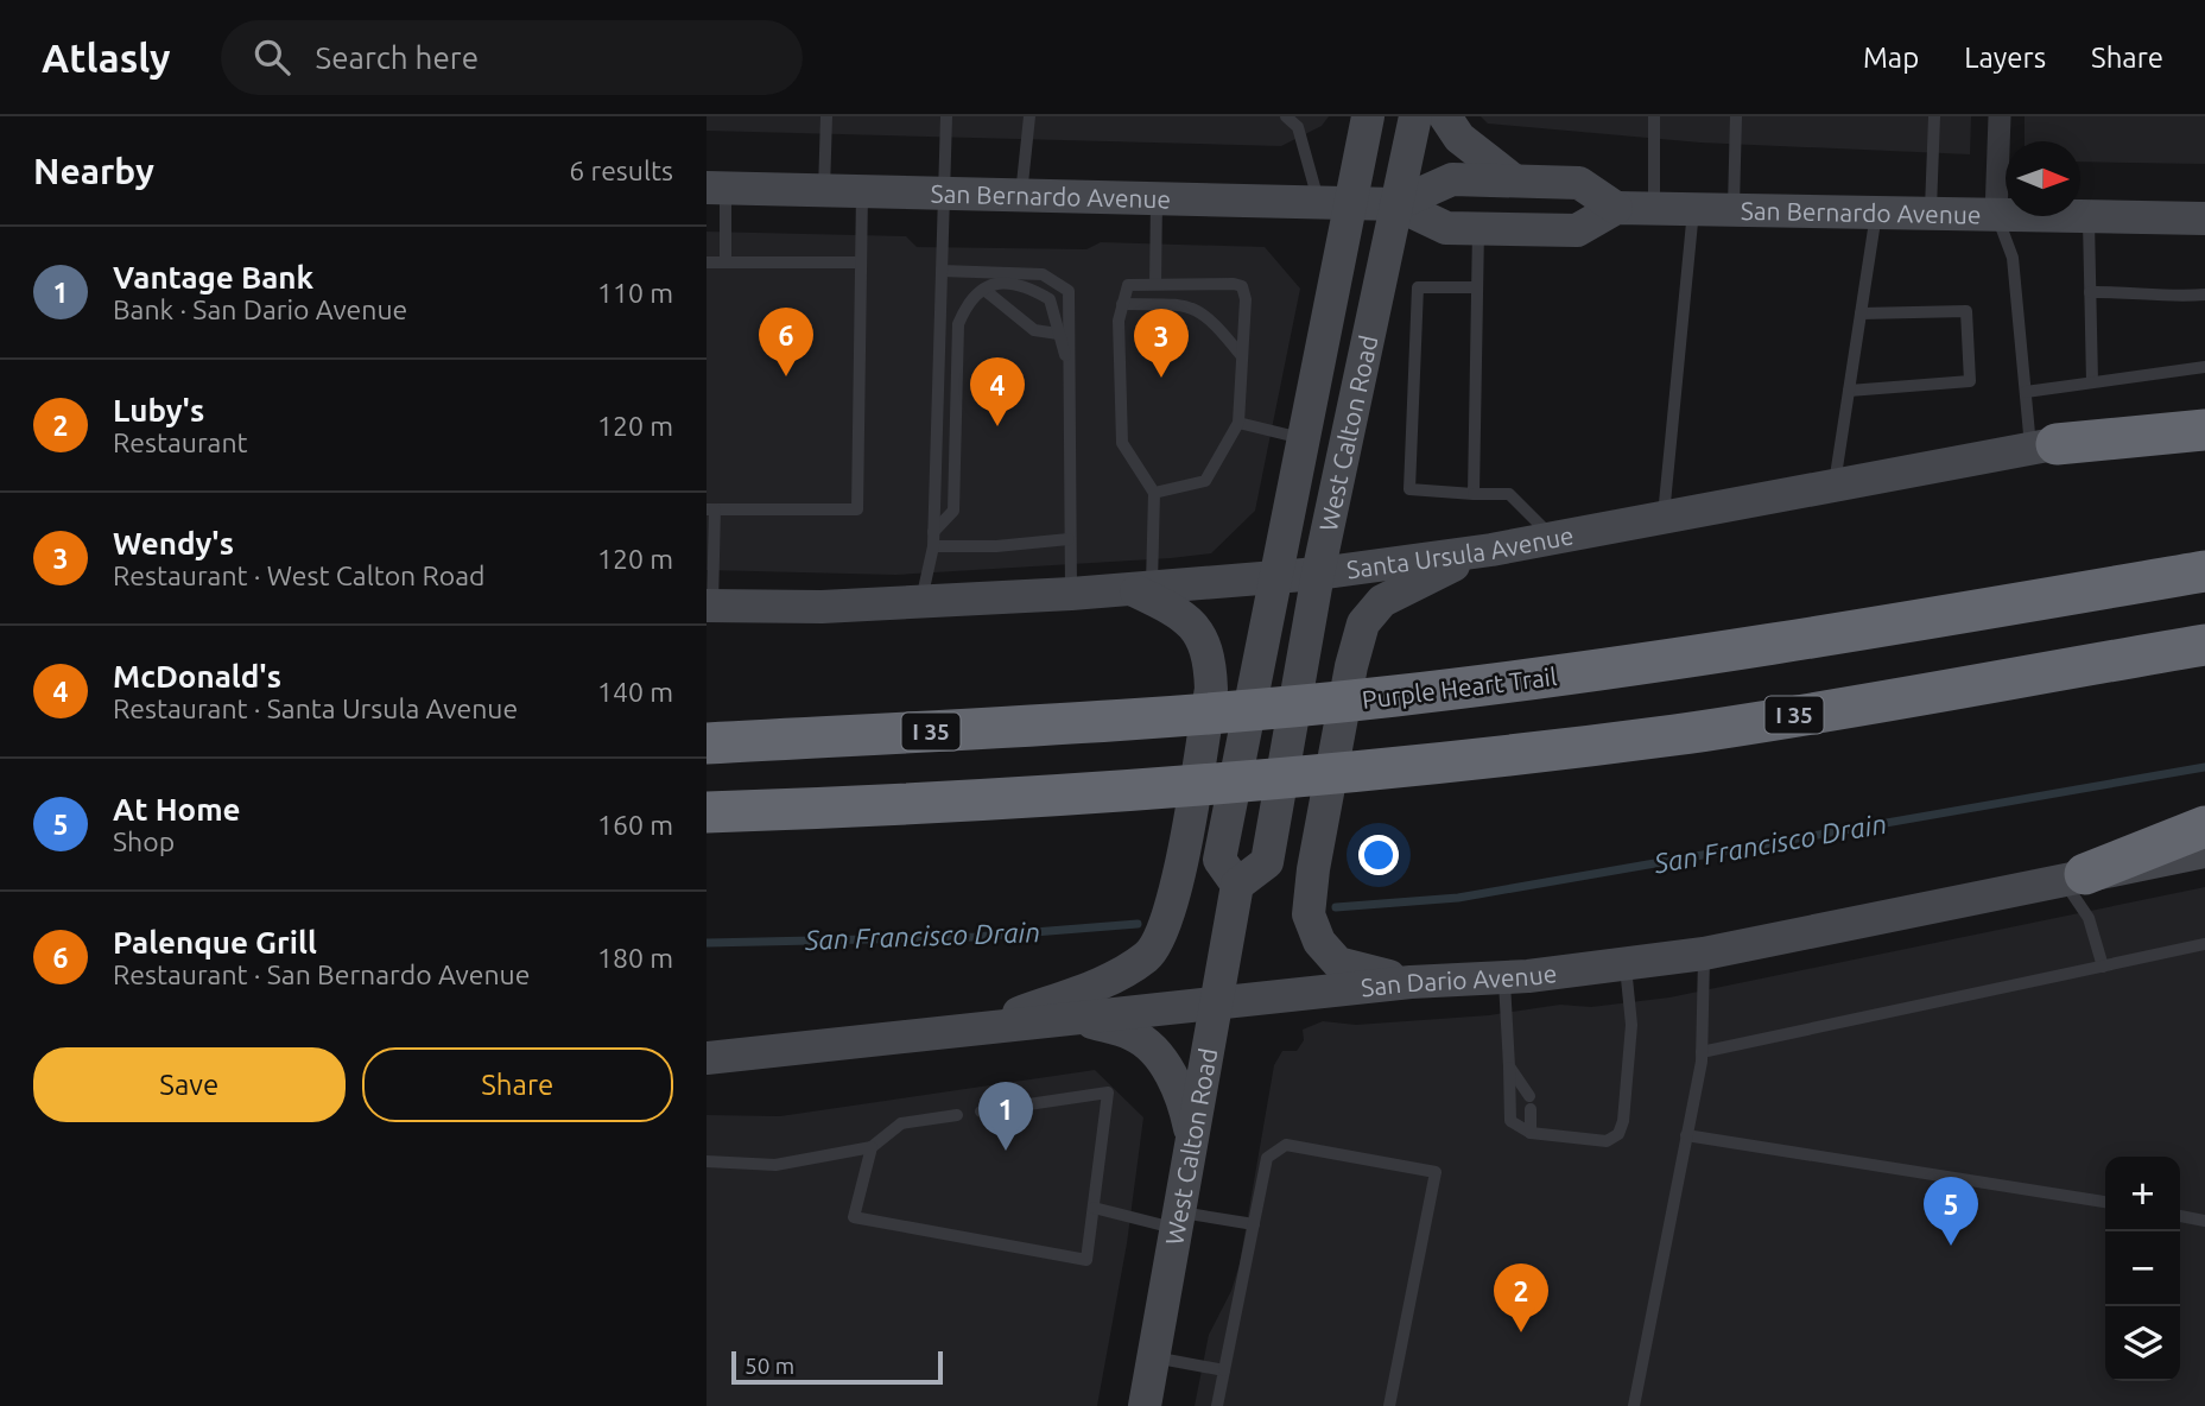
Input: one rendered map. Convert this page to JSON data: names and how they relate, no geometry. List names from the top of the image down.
{
  "streets": {
    "highway": ["Purple Heart Trail", "I 35"],
    "main road": [
      "San Bernardo Avenue",
      "West Calton Road",
      "Santa Ursula Avenue",
      "San Dario Avenue"
    ]
  },
  "crossings": [
    ["San Bernardo Avenue", "West Calton Road"],
    ["West Calton Road", "Santa Ursula Avenue"],
    ["West Calton Road", "San Dario Avenue"]
  ],
  "water": ["San Francisco Drain"],
  "scale_bar": "50 m",
  "north": "right",
  "page": {
    "header": "Atlasly",
    "search": "Search here",
    "nav": ["Map", "Layers", "Share"],
    "heading": ["Nearby", "6 results"],
    "list": [
      {
        "mark": "1",
        "name": "Vantage Bank",
        "note": "Bank · San Dario Avenue",
        "value": "110 m"
      },
      {
        "mark": "2",
        "name": "Luby's",
        "note": "Restaurant",
        "value": "120 m"
      },
      {
        "mark": "3",
        "name": "Wendy's",
        "note": "Restaurant · West Calton Road",
        "value": "120 m"
      },
      {
        "mark": "4",
        "name": "McDonald's",
        "note": "Restaurant · Santa Ursula Avenue",
        "value": "140 m"
      },
      {
        "mark": "5",
        "name": "At Home",
        "note": "Shop",
        "value": "160 m"
      },
      {
        "mark": "6",
        "name": "Palenque Grill",
        "note": "Restaurant · San Bernardo Avenue",
        "value": "180 m"
      }
    ],
    "pins": [
      "6",
      "3",
      "4",
      "1",
      "5",
      "2"
    ],
    "buttons": ["Save", "Share"],
    "map_buttons": ["+", "−"],
    "scale": "50 m"
  }
}
